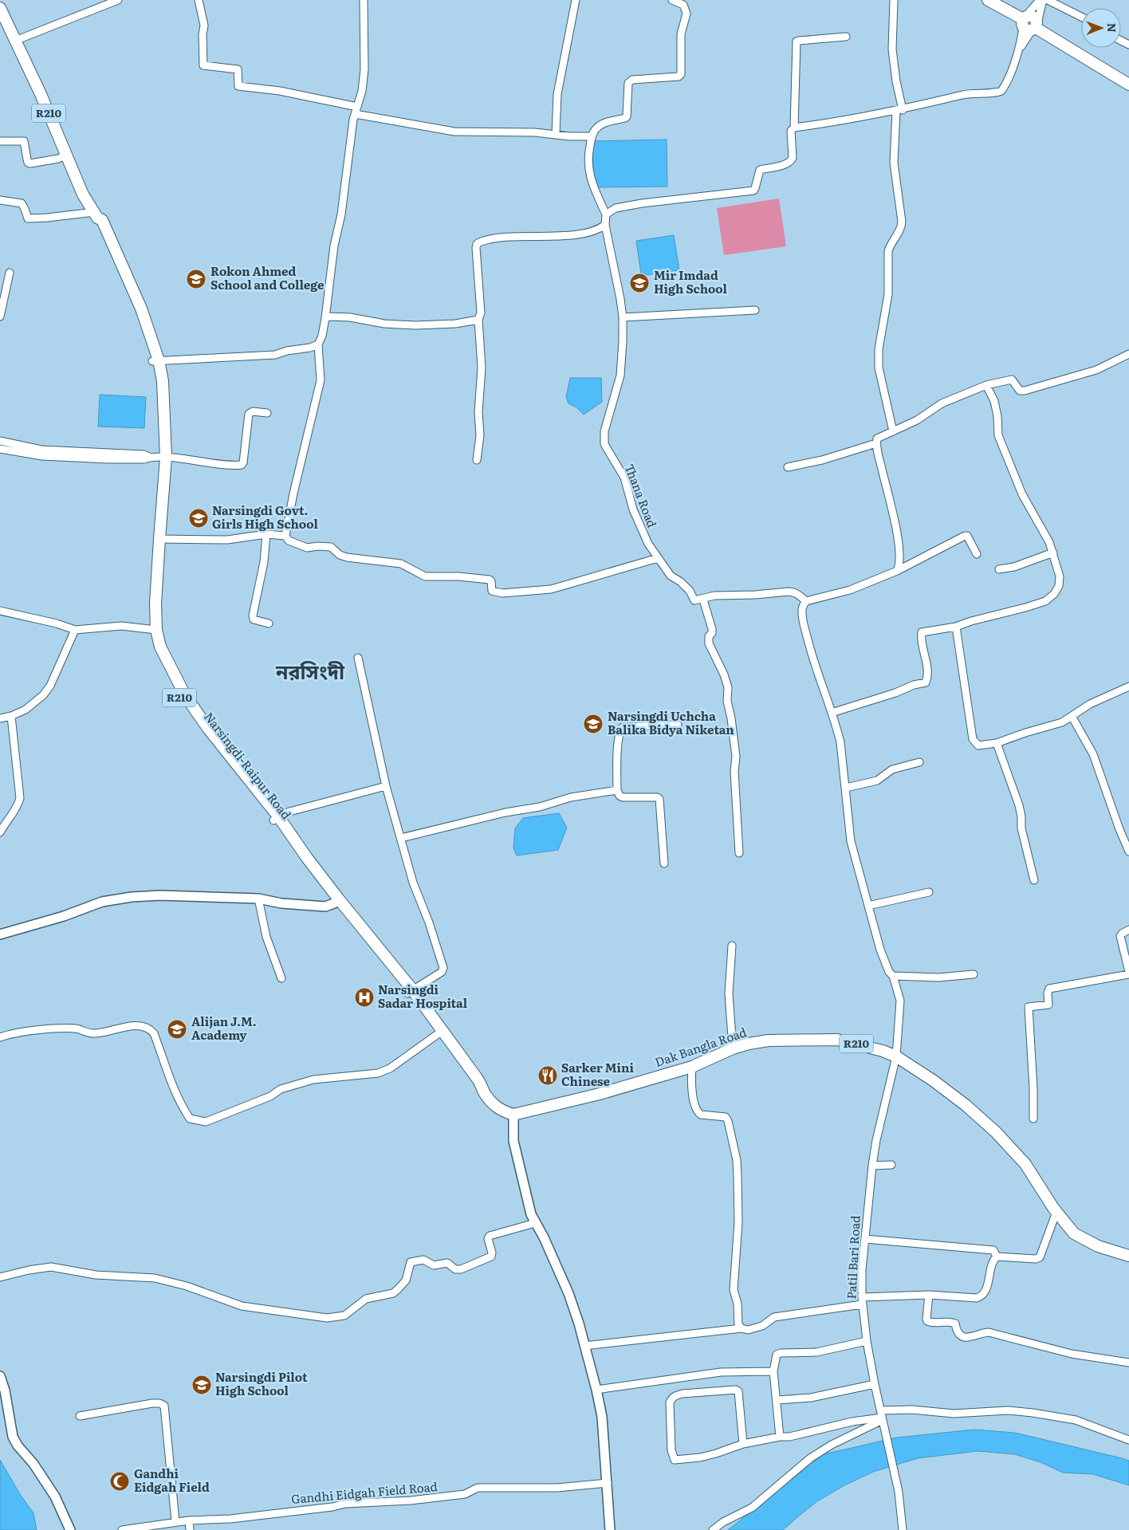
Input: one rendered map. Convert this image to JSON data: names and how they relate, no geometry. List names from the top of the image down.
{
  "streets": {
    "main road": ["R210", "Narsingdi-Raipur Road", "Dak Bangla Road"],
    "street": ["Thana Road", "Patil Bari Road", "Gandhi Eidgah Field Road"]
  },
  "crossings": [
    ["Narsingdi-Raipur Road", "Dak Bangla Road"],
    ["Dak Bangla Road", "Patil Bari Road"]
  ],
  "districts": ["নরসিংদী"],
  "places": {
    "school or university": [
      "Rokon Ahmed School and College",
      "Mir Imdad High School",
      "Narsingdi Govt. Girls High School",
      "Narsingdi Uchcha Balika Bidya Niketan",
      "Alijan J.M. Academy",
      "Narsingdi Pilot High School"
    ],
    "hospital": ["Narsingdi Sadar Hospital"],
    "restaurant": ["Sarker Mini Chinese"],
    "mosque": ["Gandhi Eidgah Field"]
  },
  "north": "right"
}
